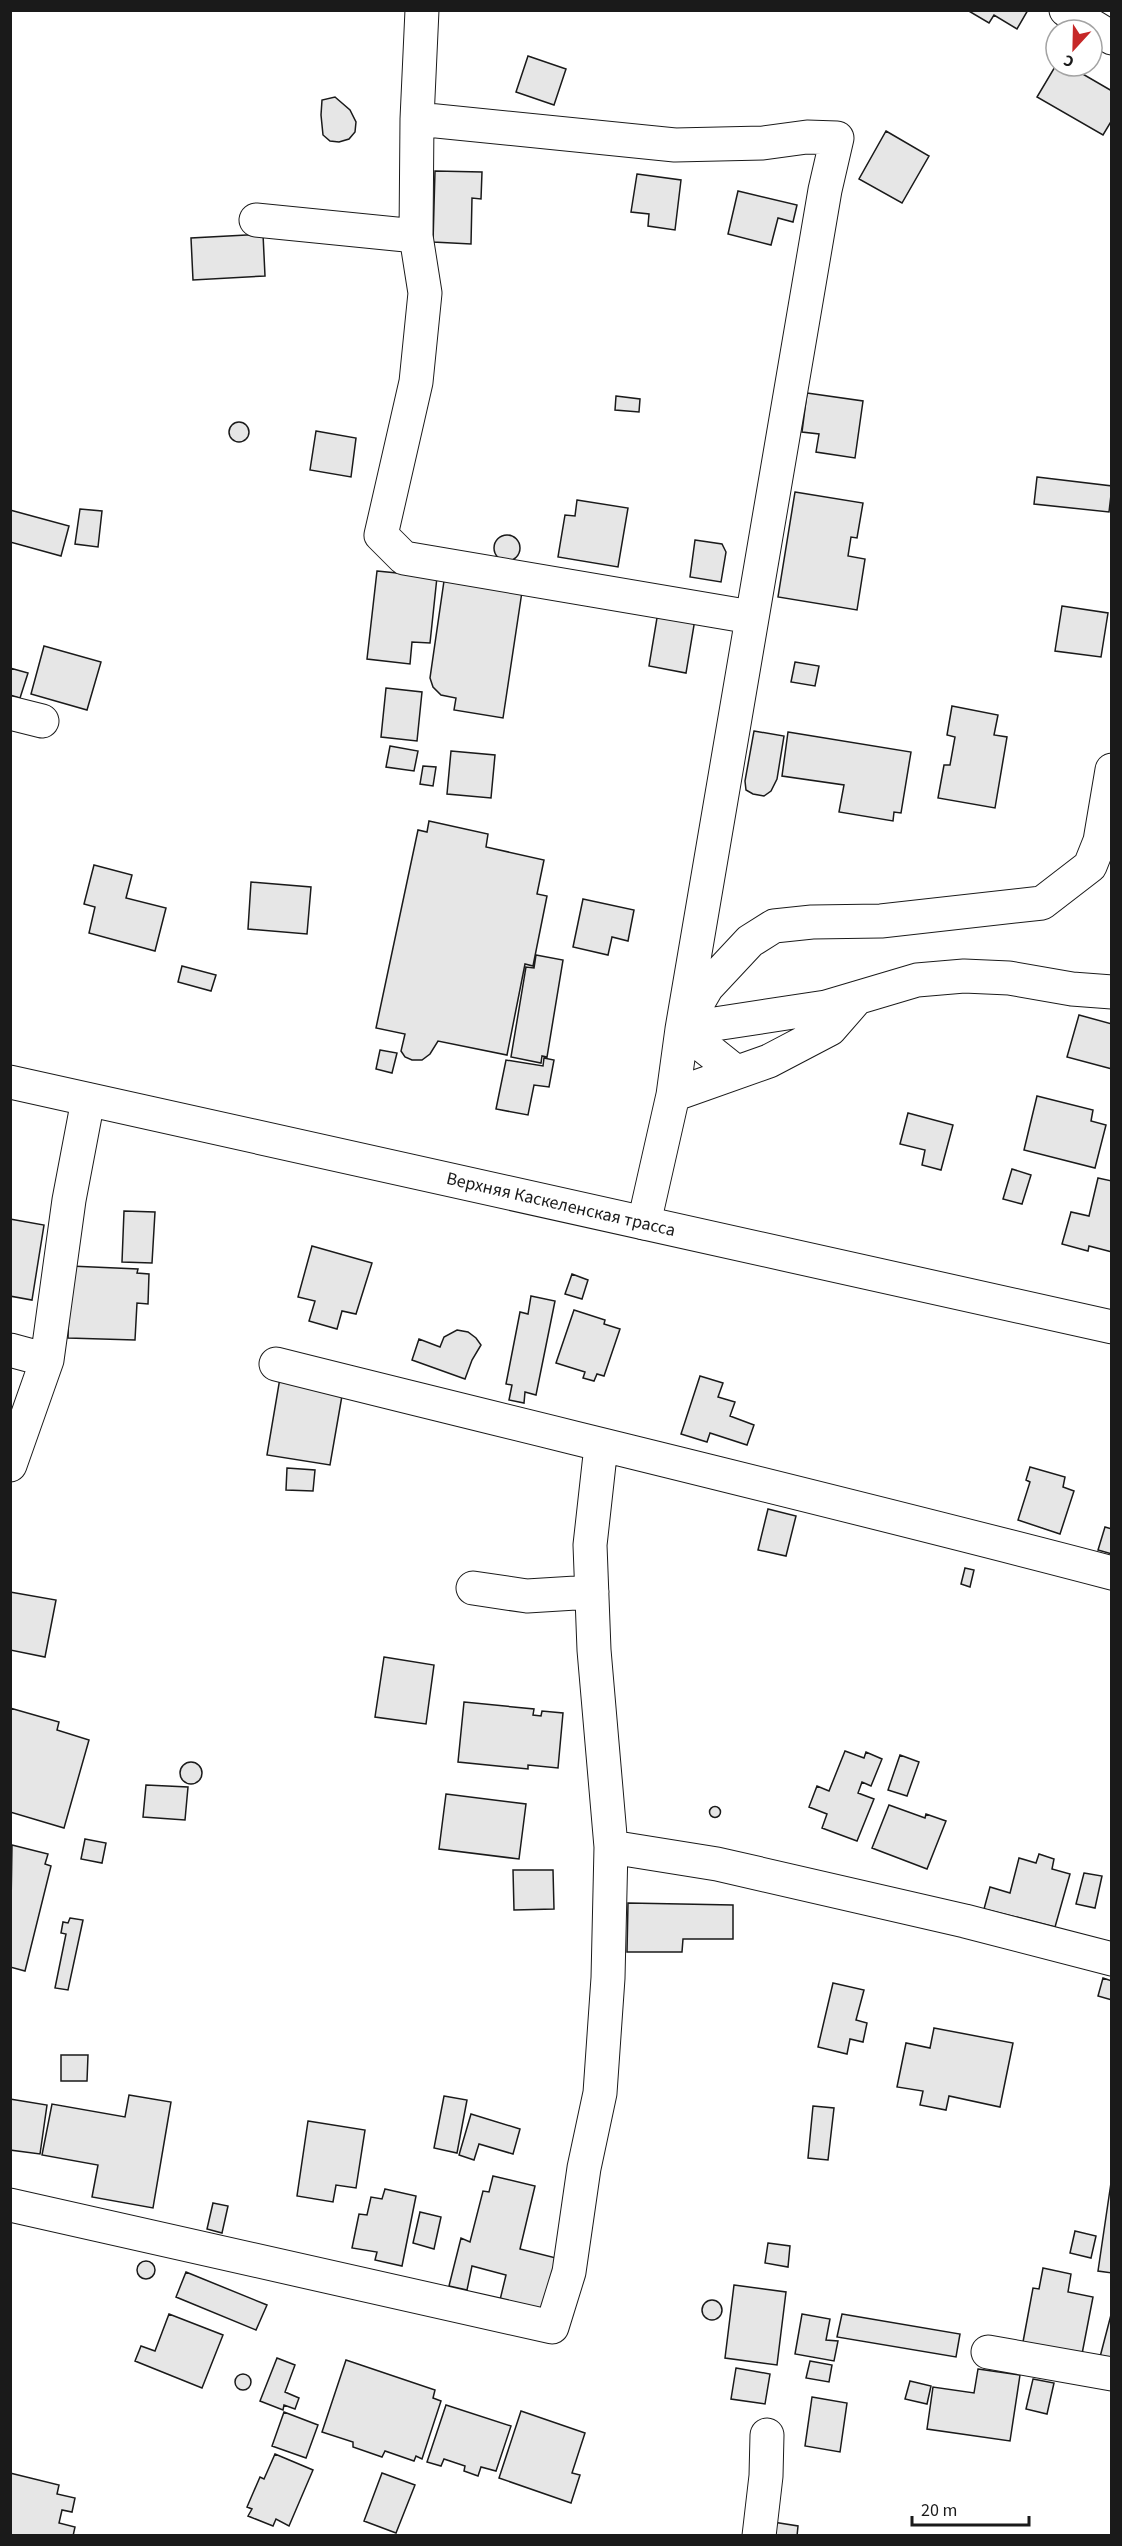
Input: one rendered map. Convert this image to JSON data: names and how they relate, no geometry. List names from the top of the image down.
{
  "streets": {
    "street": ["Верхняя Каскеленская трасса"]
  },
  "scale_bar": "20 m",
  "north": "bottom"
}
